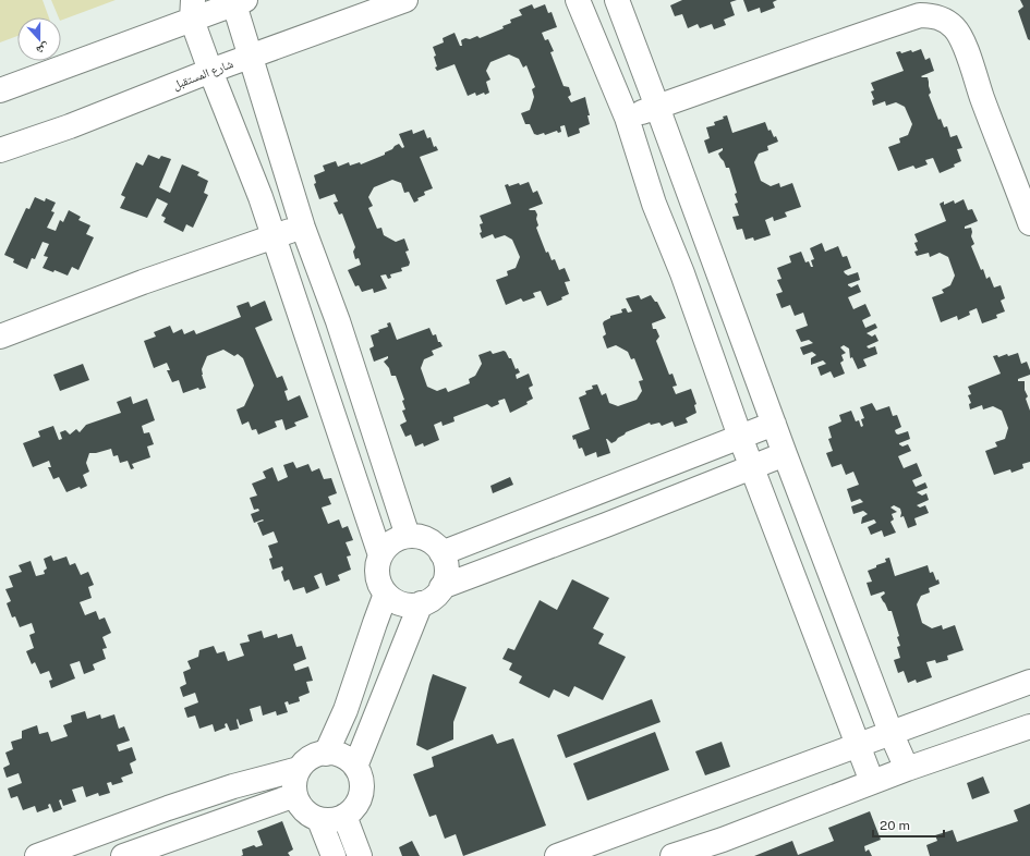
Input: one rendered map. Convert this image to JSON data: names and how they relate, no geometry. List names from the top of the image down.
{
  "streets": {
    "street": ["شارع المستقبل"]
  },
  "scale_bar": "20 m",
  "north": "bottom"
}
